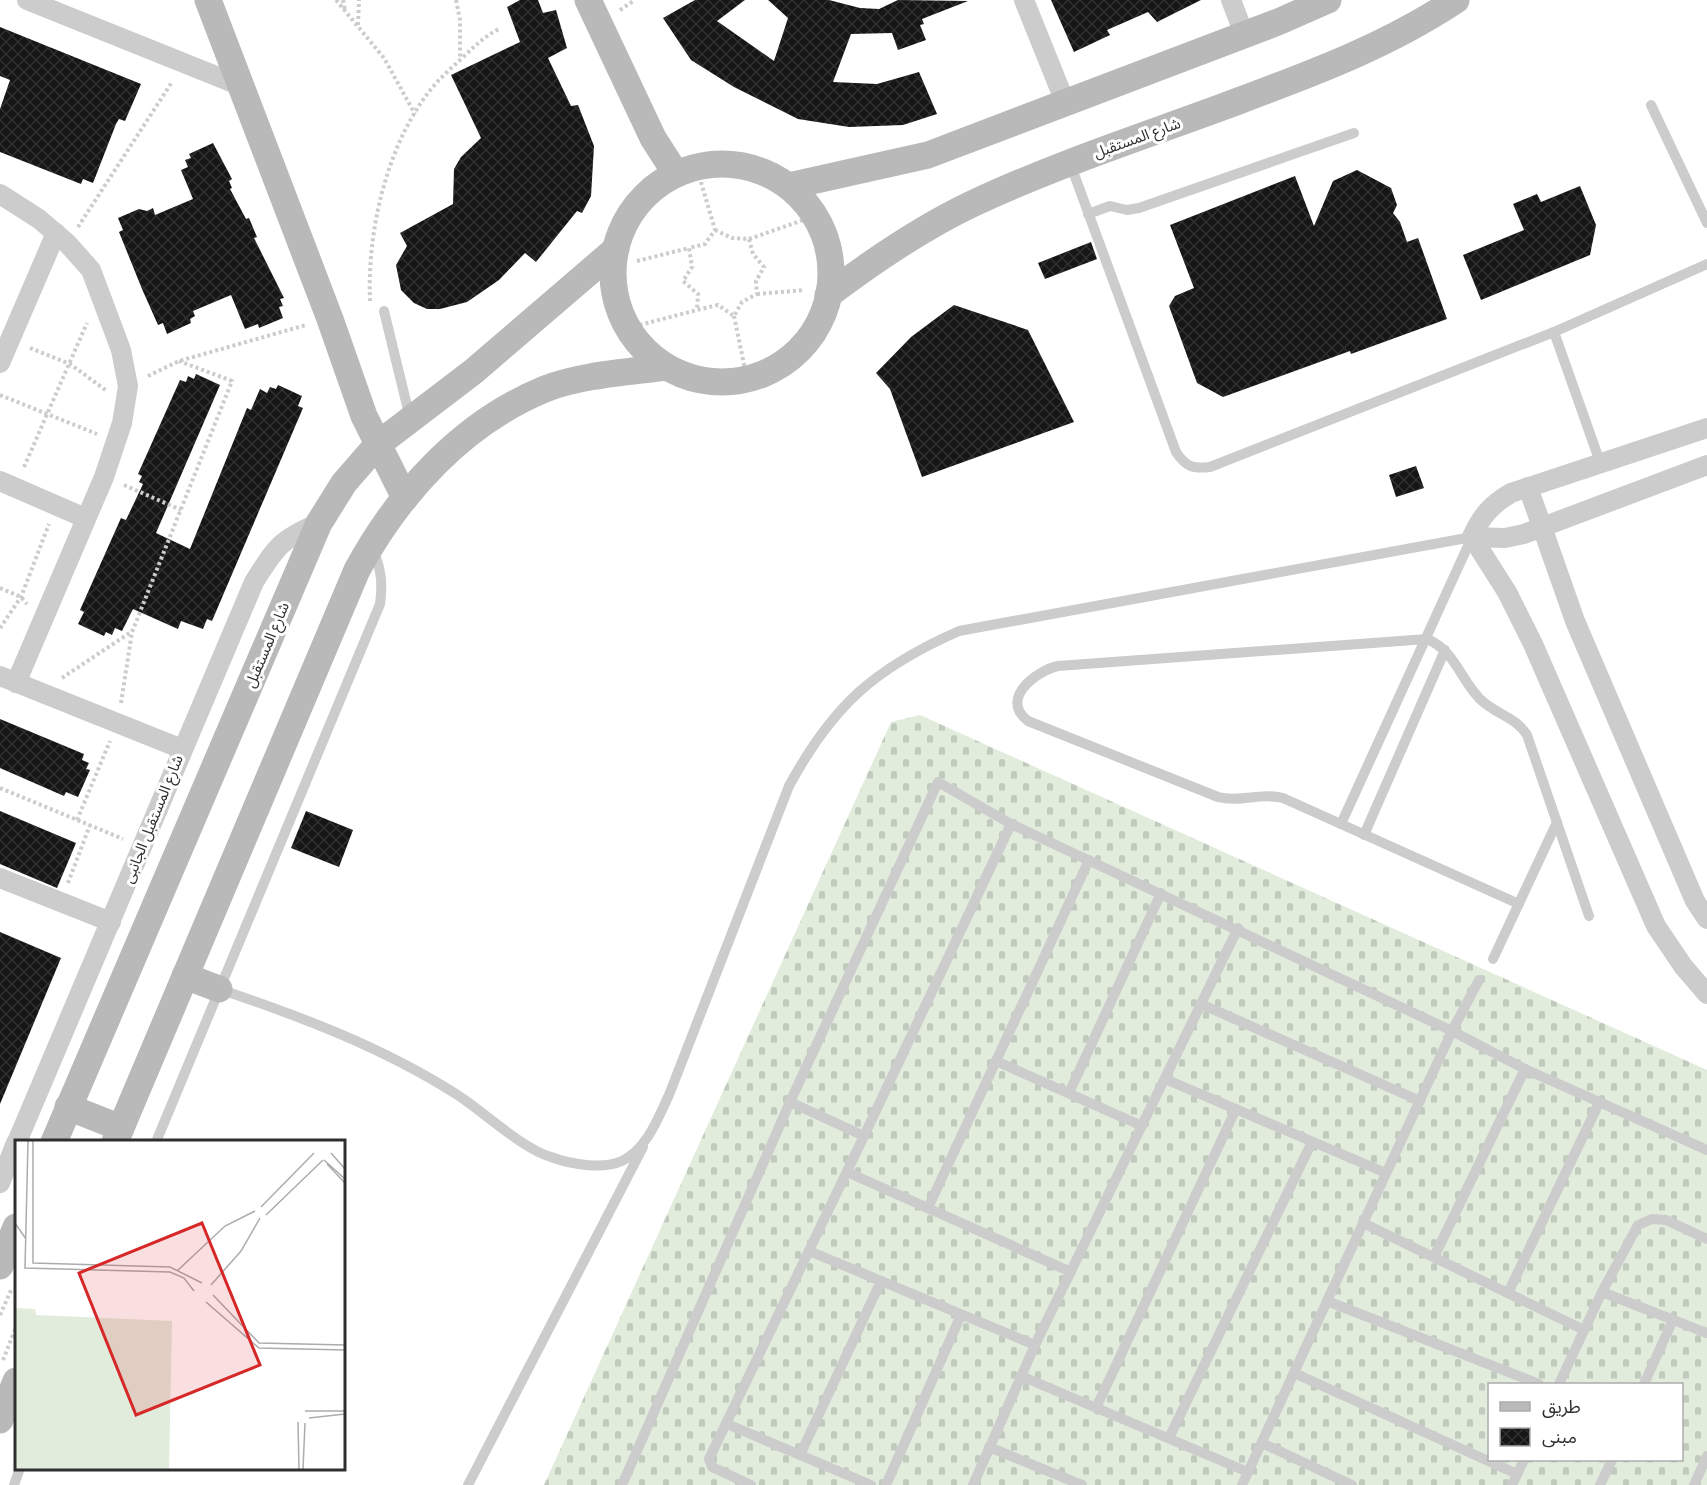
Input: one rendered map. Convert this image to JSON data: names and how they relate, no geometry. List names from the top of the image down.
{
  "streets": {
    "street": ["شارع المستقبل", "شارع المستقبل الجانبى"]
  },
  "crossings": [
    ["شارع المستقبل", "شارع المستقبل الجانبى"]
  ],
  "legend": ["طريق", "مبنى"]
}
